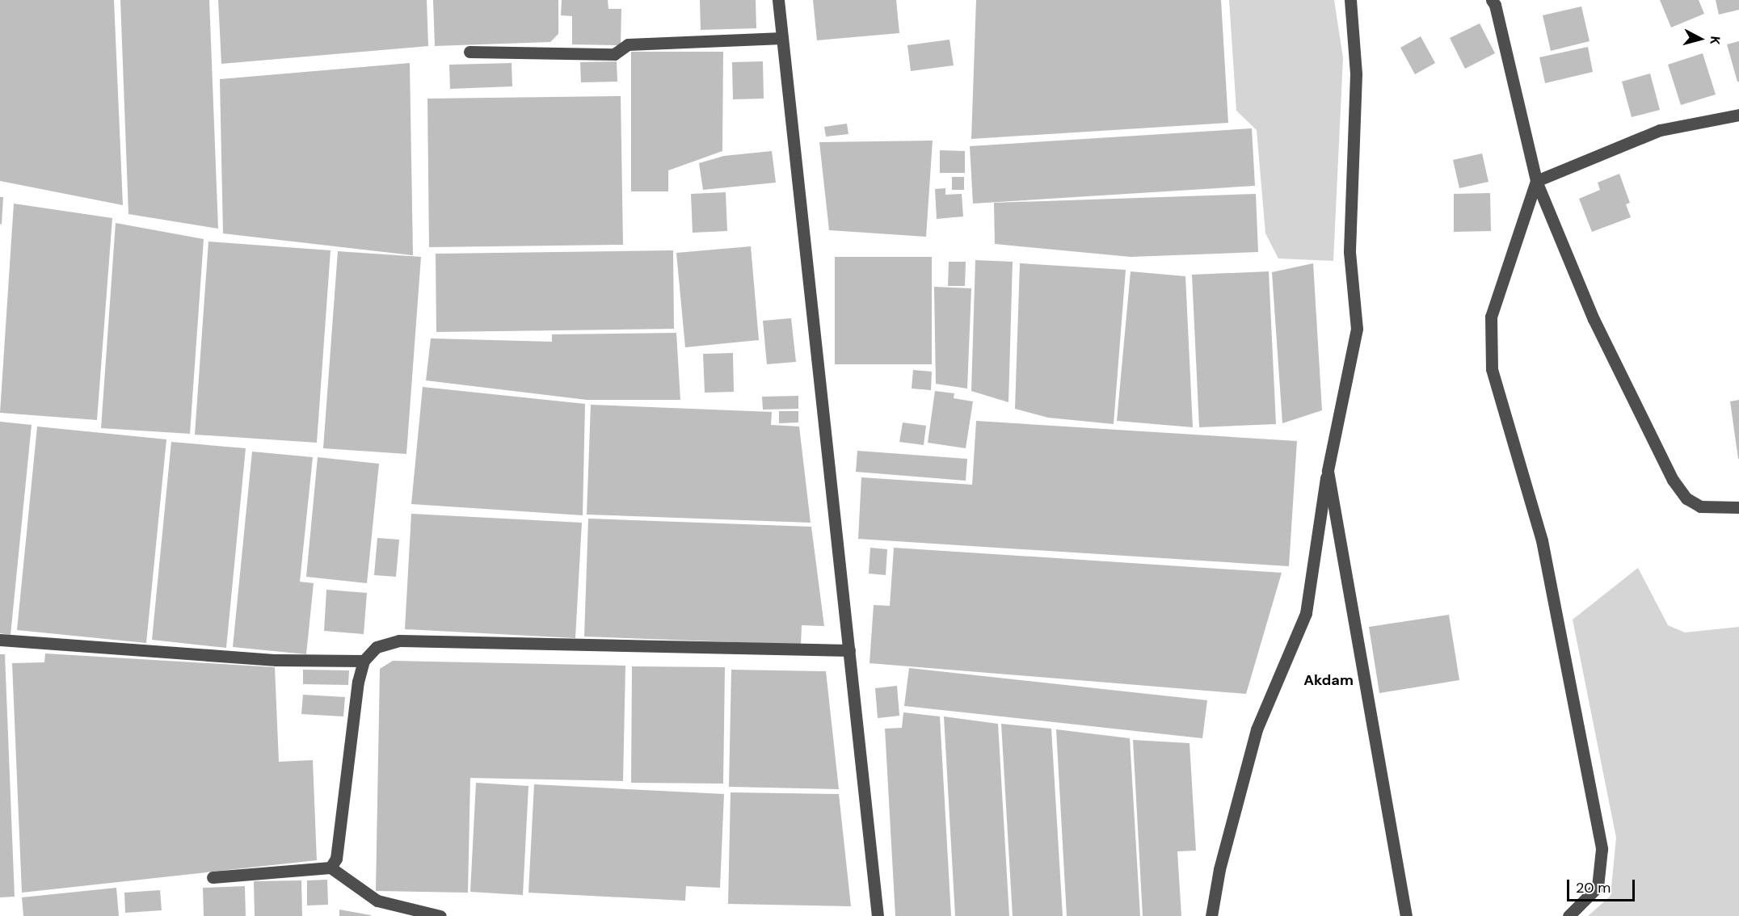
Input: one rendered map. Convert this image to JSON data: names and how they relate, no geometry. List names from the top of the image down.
{
  "districts": ["Akdam"],
  "scale_bar": "20 m",
  "north": "right"
}
